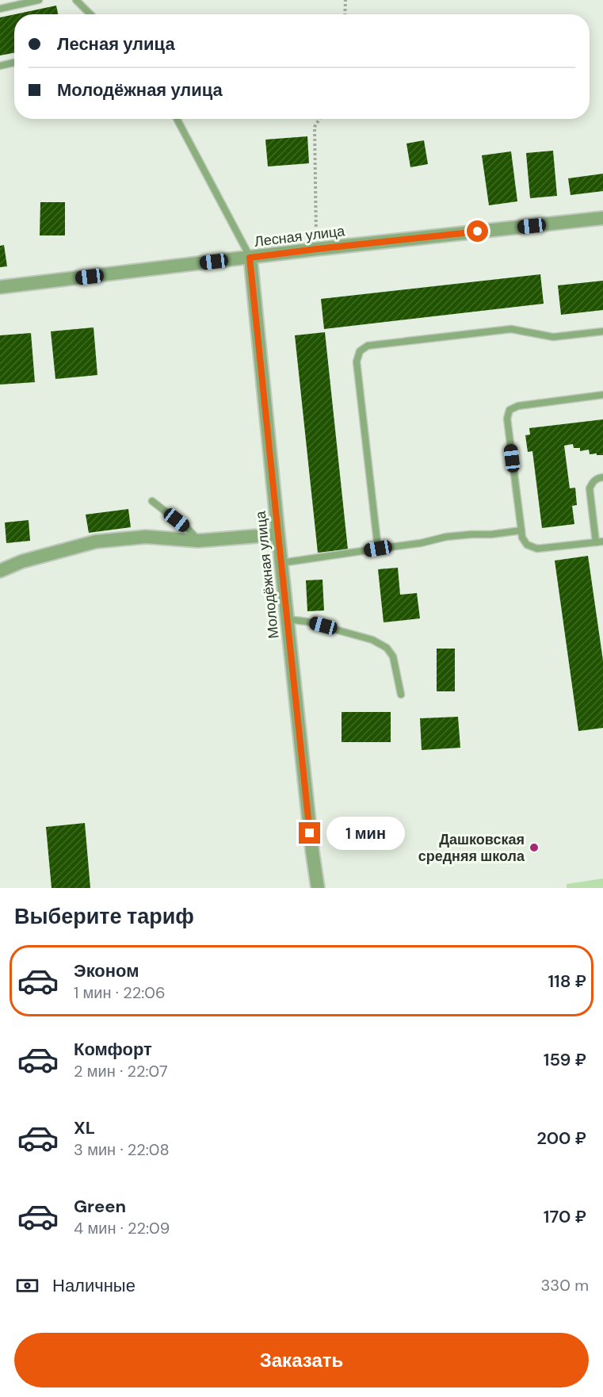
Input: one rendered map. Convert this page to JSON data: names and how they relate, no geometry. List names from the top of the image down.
{
  "streets": {
    "street": ["Лесная улица", "Молодёжная улица"]
  },
  "crossings": [
    ["Лесная улица", "Молодёжная улица"]
  ],
  "places": ["Дашковская средняя школа"],
  "page": {
    "banner": ["Лесная улица", "Молодёжная улица"],
    "bubble": "1 мин",
    "heading": "Выберите тариф",
    "list": [
      {
        "name": "Эконом",
        "note": "1 мин · 22:06",
        "value": "118 ₽"
      },
      {
        "name": "Комфорт",
        "note": "2 мин · 22:07",
        "value": "159 ₽"
      },
      {
        "name": "XL",
        "note": "3 мин · 22:08",
        "value": "200 ₽"
      },
      {
        "name": "Green",
        "note": "4 мин · 22:09",
        "value": "170 ₽"
      }
    ],
    "pay": ["Наличные", "330 m"],
    "buttons": "Заказать"
  }
}
